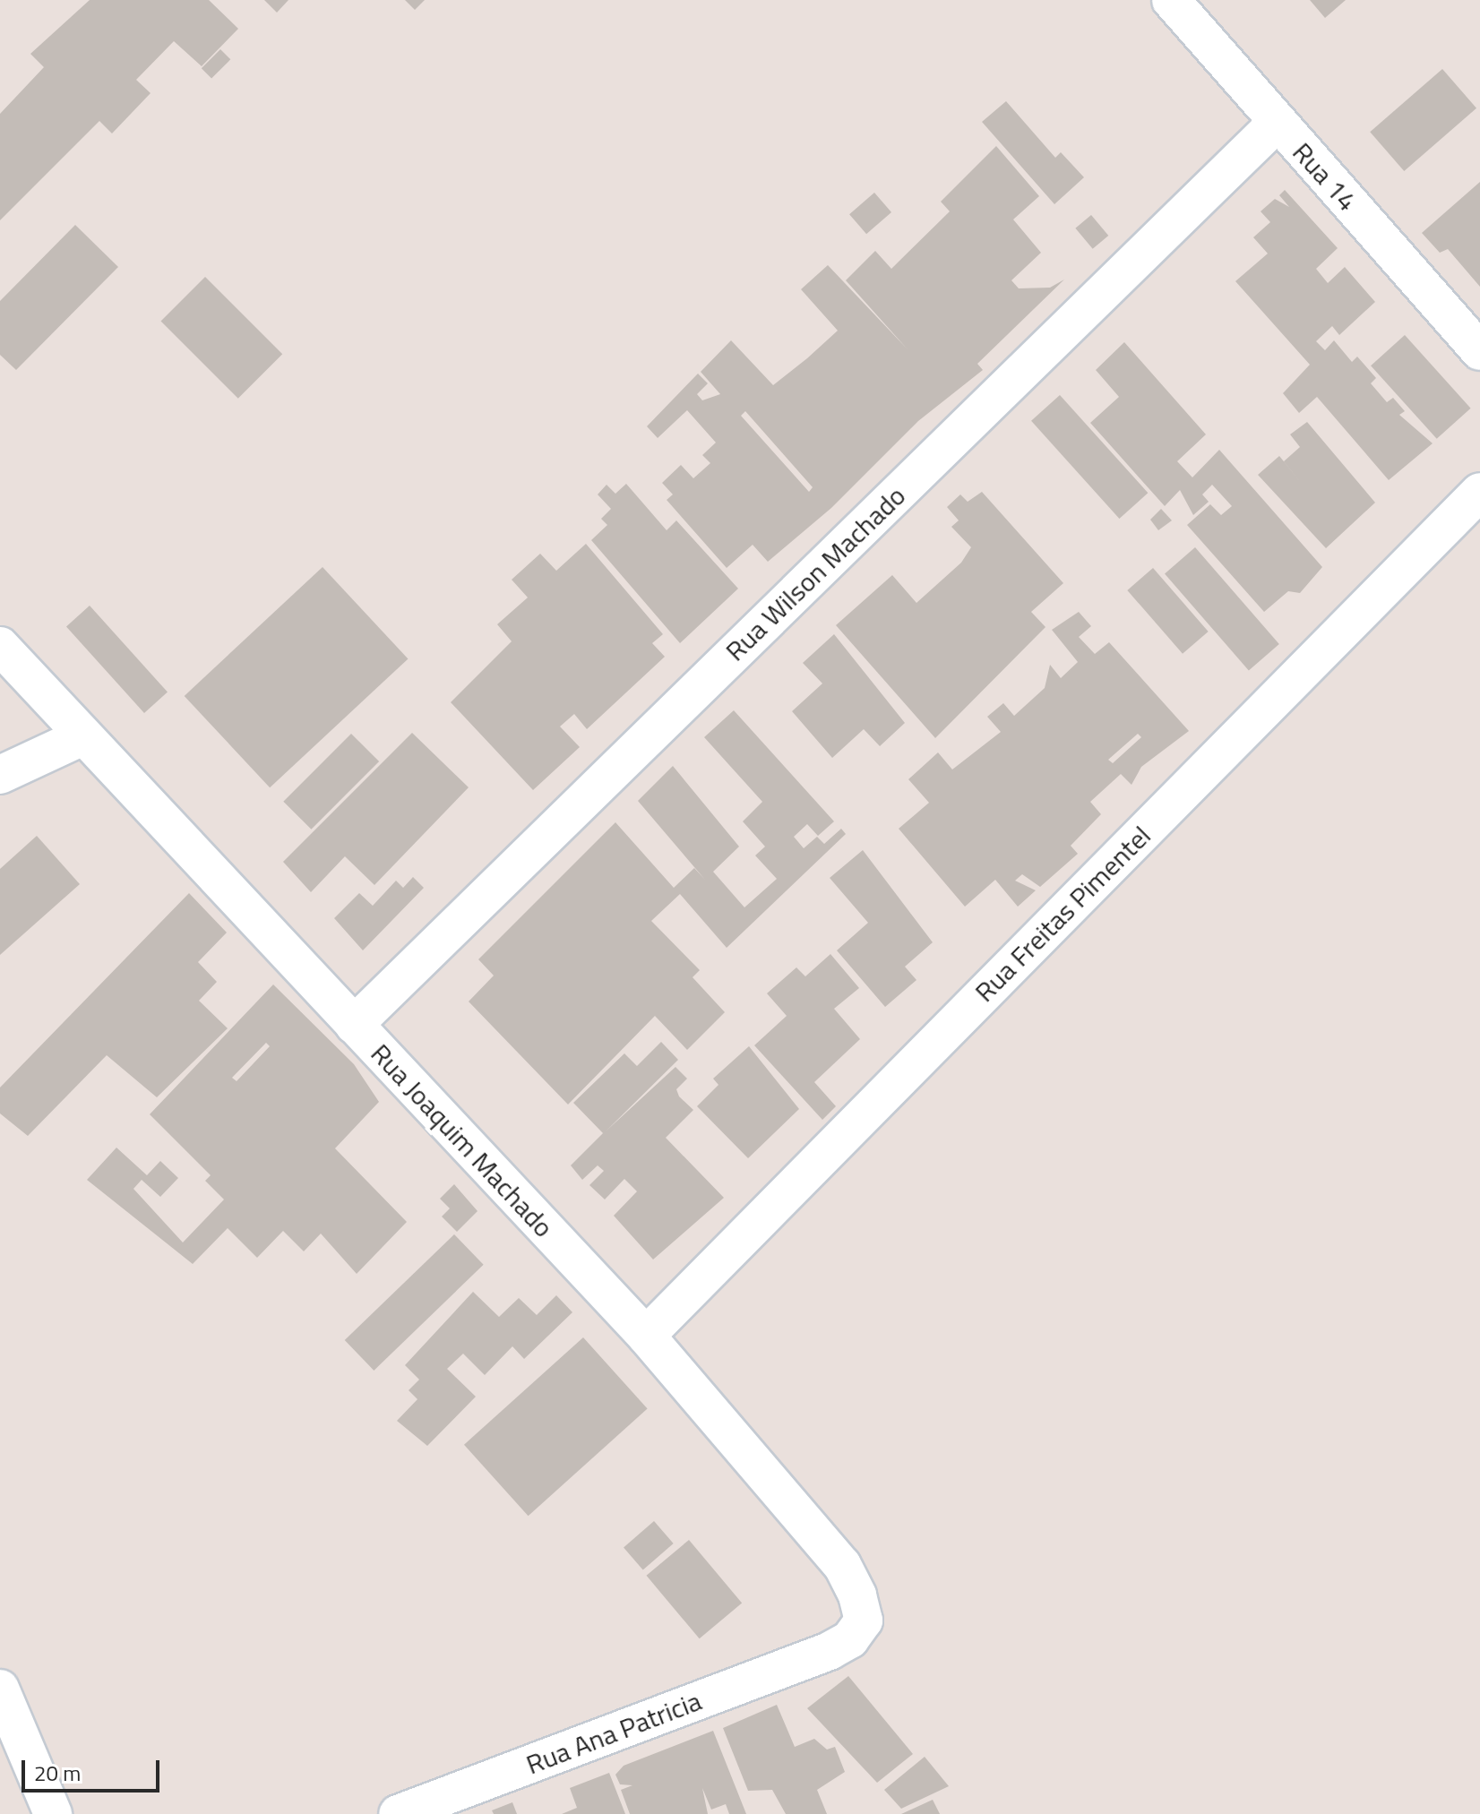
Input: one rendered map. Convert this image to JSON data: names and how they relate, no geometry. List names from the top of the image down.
{
  "streets": {
    "street": [
      "Rua 14",
      "Rua Wilson Machado",
      "Rua Freitas Pimentel",
      "Rua Joaquim Machado",
      "Rua Ana Patricia"
    ]
  },
  "crossings": [
    ["Rua 14", "Rua Wilson Machado"],
    ["Rua Wilson Machado", "Rua Joaquim Machado"],
    ["Rua Freitas Pimentel", "Rua Joaquim Machado"],
    ["Rua Joaquim Machado", "Rua Ana Patricia"]
  ],
  "scale_bar": "20 m"
}
